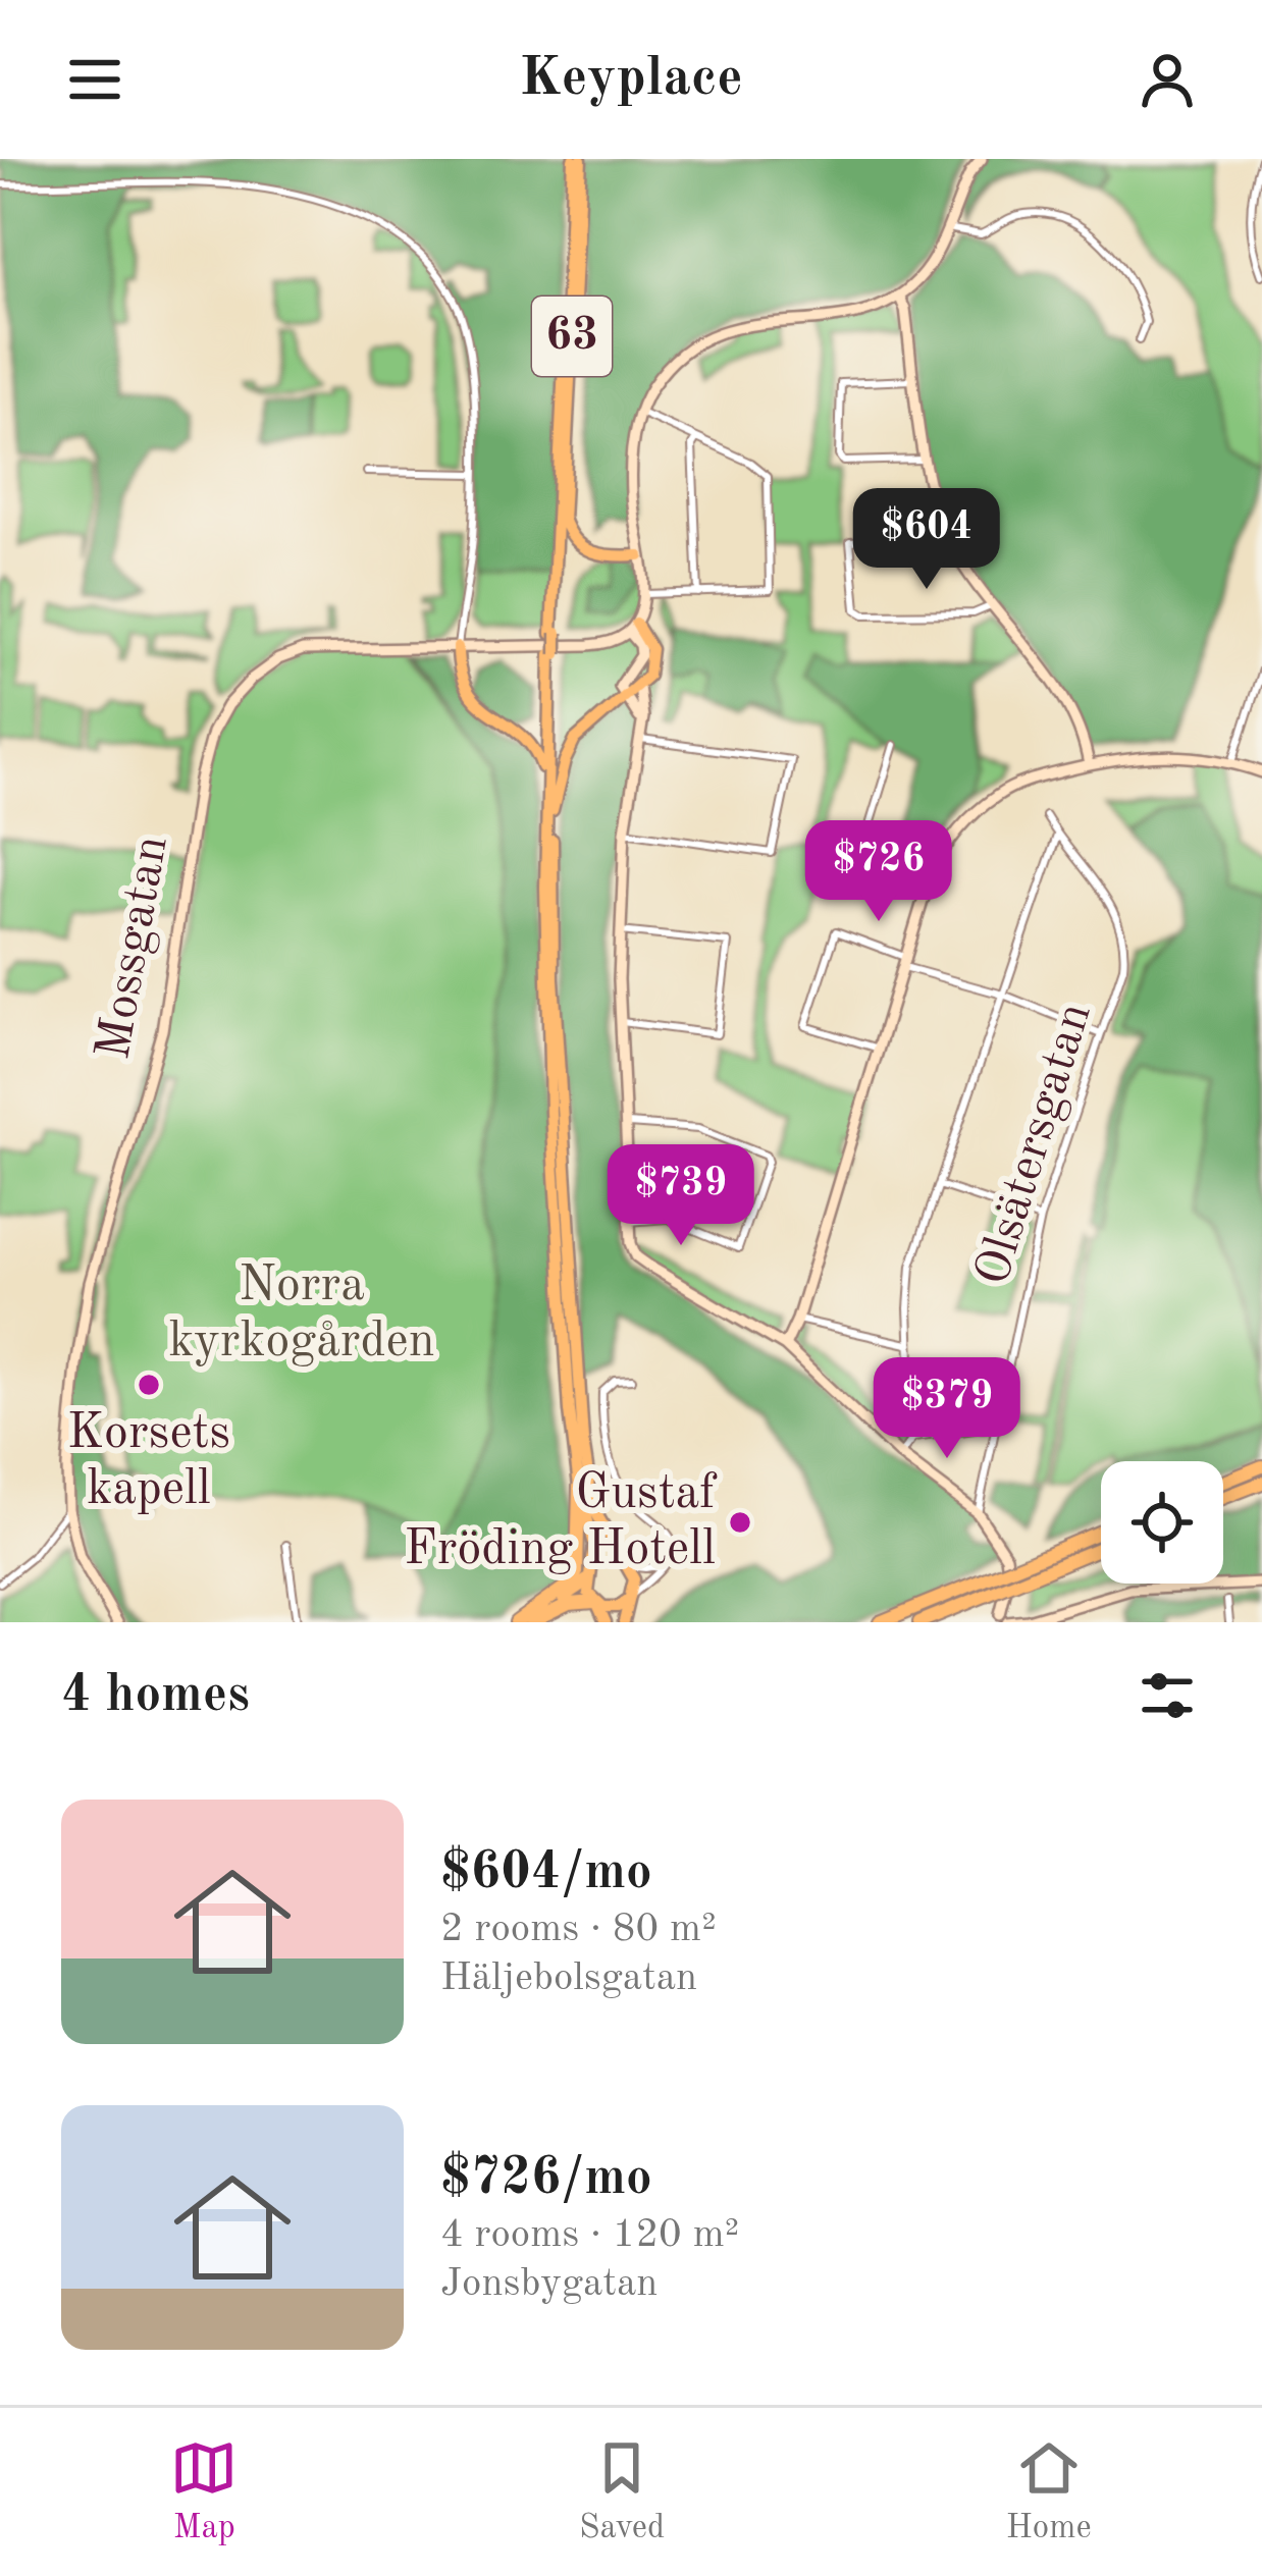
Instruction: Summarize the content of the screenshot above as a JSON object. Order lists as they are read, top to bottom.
{
  "streets": {
    "main road": ["63"],
    "street": ["Mossgatan", "Olsätersgatan"]
  },
  "parks": ["Norra kyrkogården"],
  "places": ["Korsets kapell", "Gustaf Fröding Hotell"],
  "page": {
    "header": "Keyplace",
    "price": [
      "$604",
      "$726",
      "$739",
      "$379"
    ],
    "heading": "4 homes",
    "list": [
      {
        "name": "$604/mo",
        "note": "2 rooms · 80 m² · Häljebolsgatan"
      },
      {
        "name": "$726/mo",
        "note": "4 rooms · 120 m² · Jonsbygatan"
      }
    ],
    "tabs": ["Map", "Saved", "Home"]
  }
}
